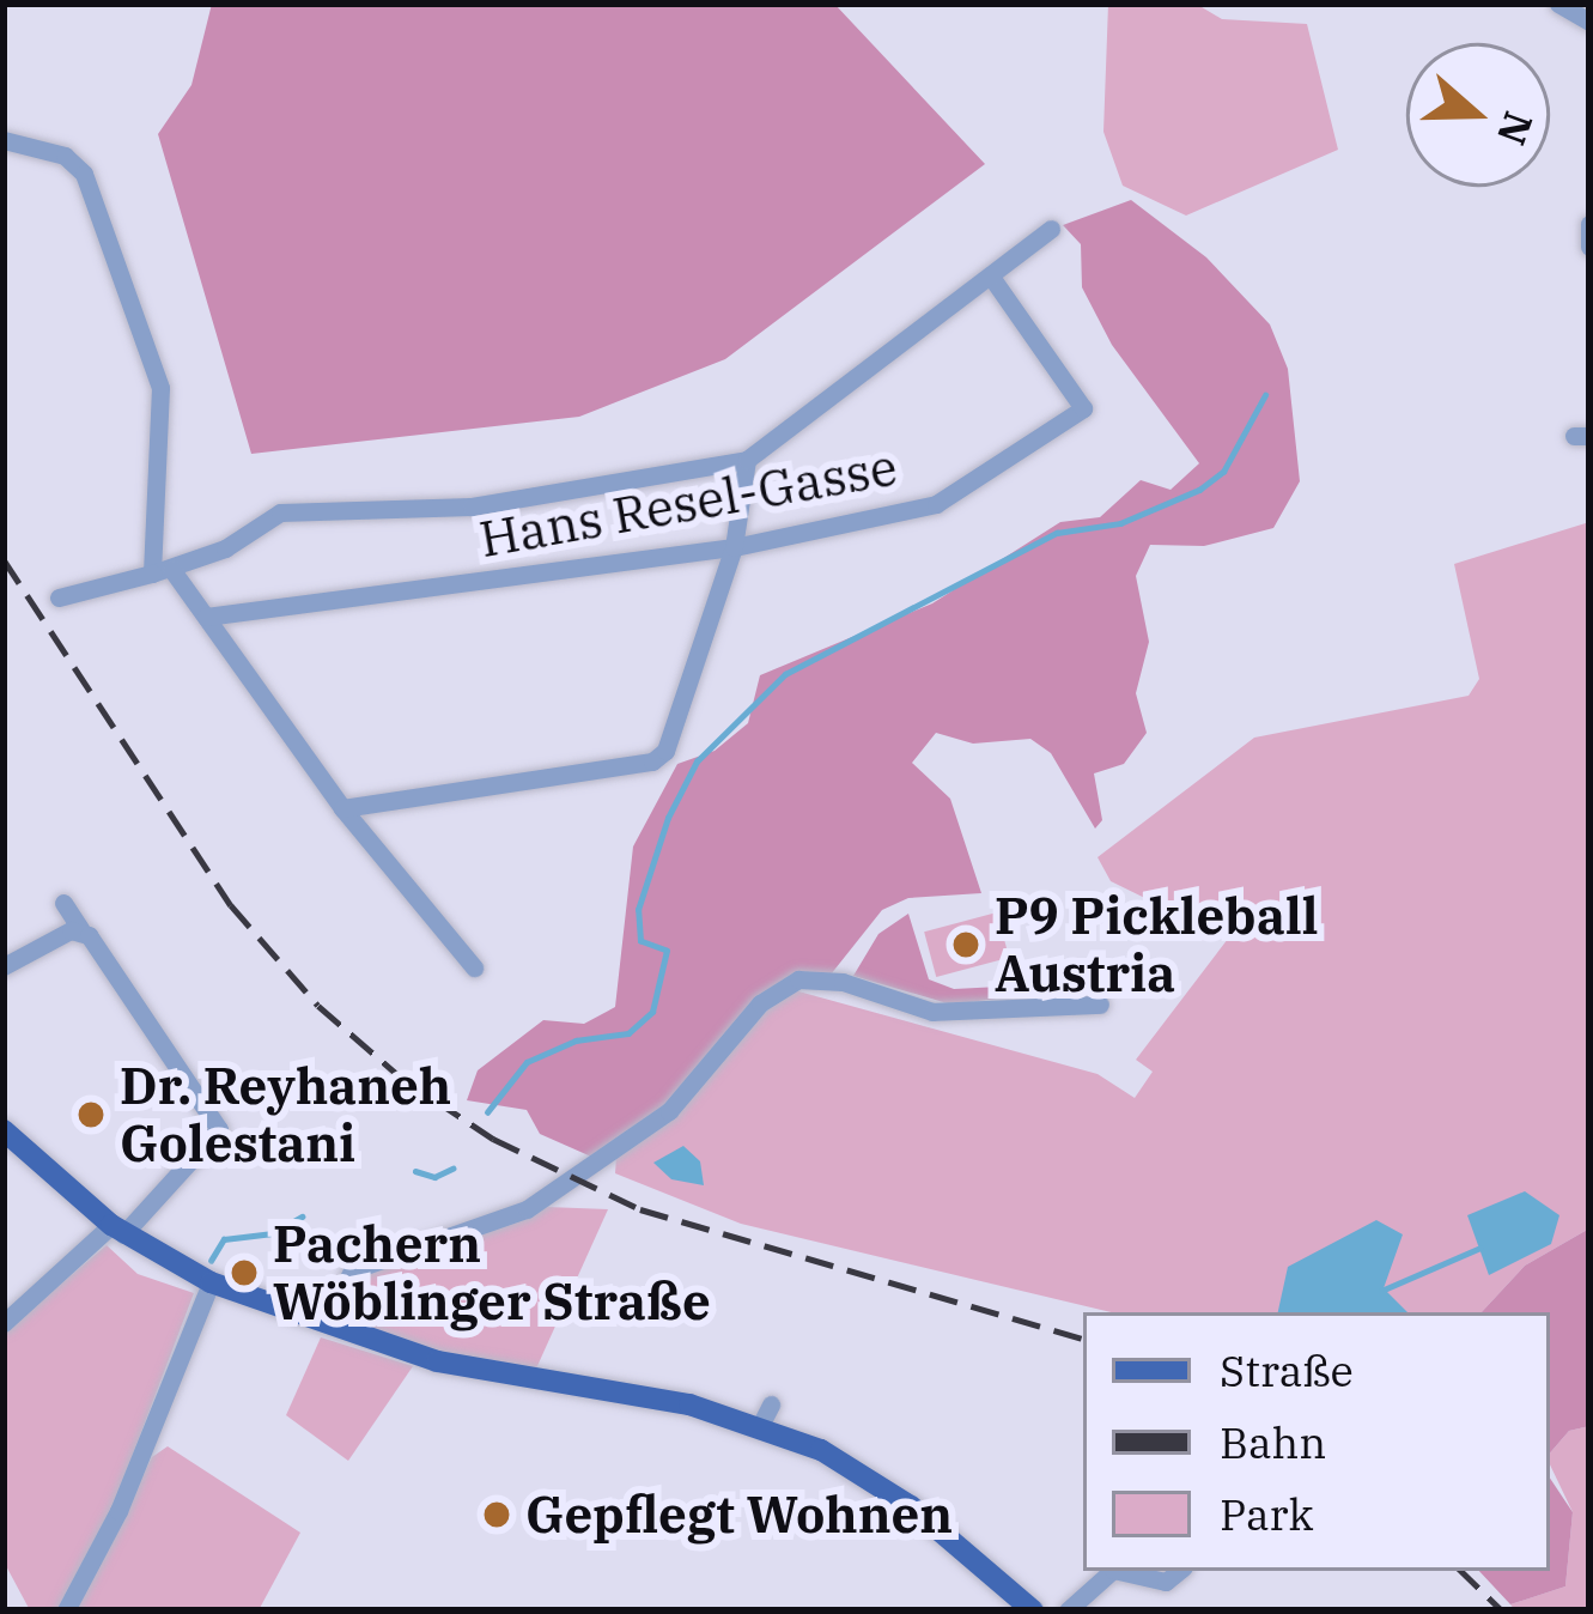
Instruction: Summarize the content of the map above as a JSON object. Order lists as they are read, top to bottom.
{
  "streets": {
    "street": ["Hans Resel-Gasse"]
  },
  "places": [
    "P9 Pickleball Austria",
    "Dr. Reyhaneh Golestani",
    "Pachern Wöblinger Straße",
    "Gepflegt Wohnen"
  ],
  "legend": ["Straße", "Bahn", "Park"],
  "north": "right"
}
